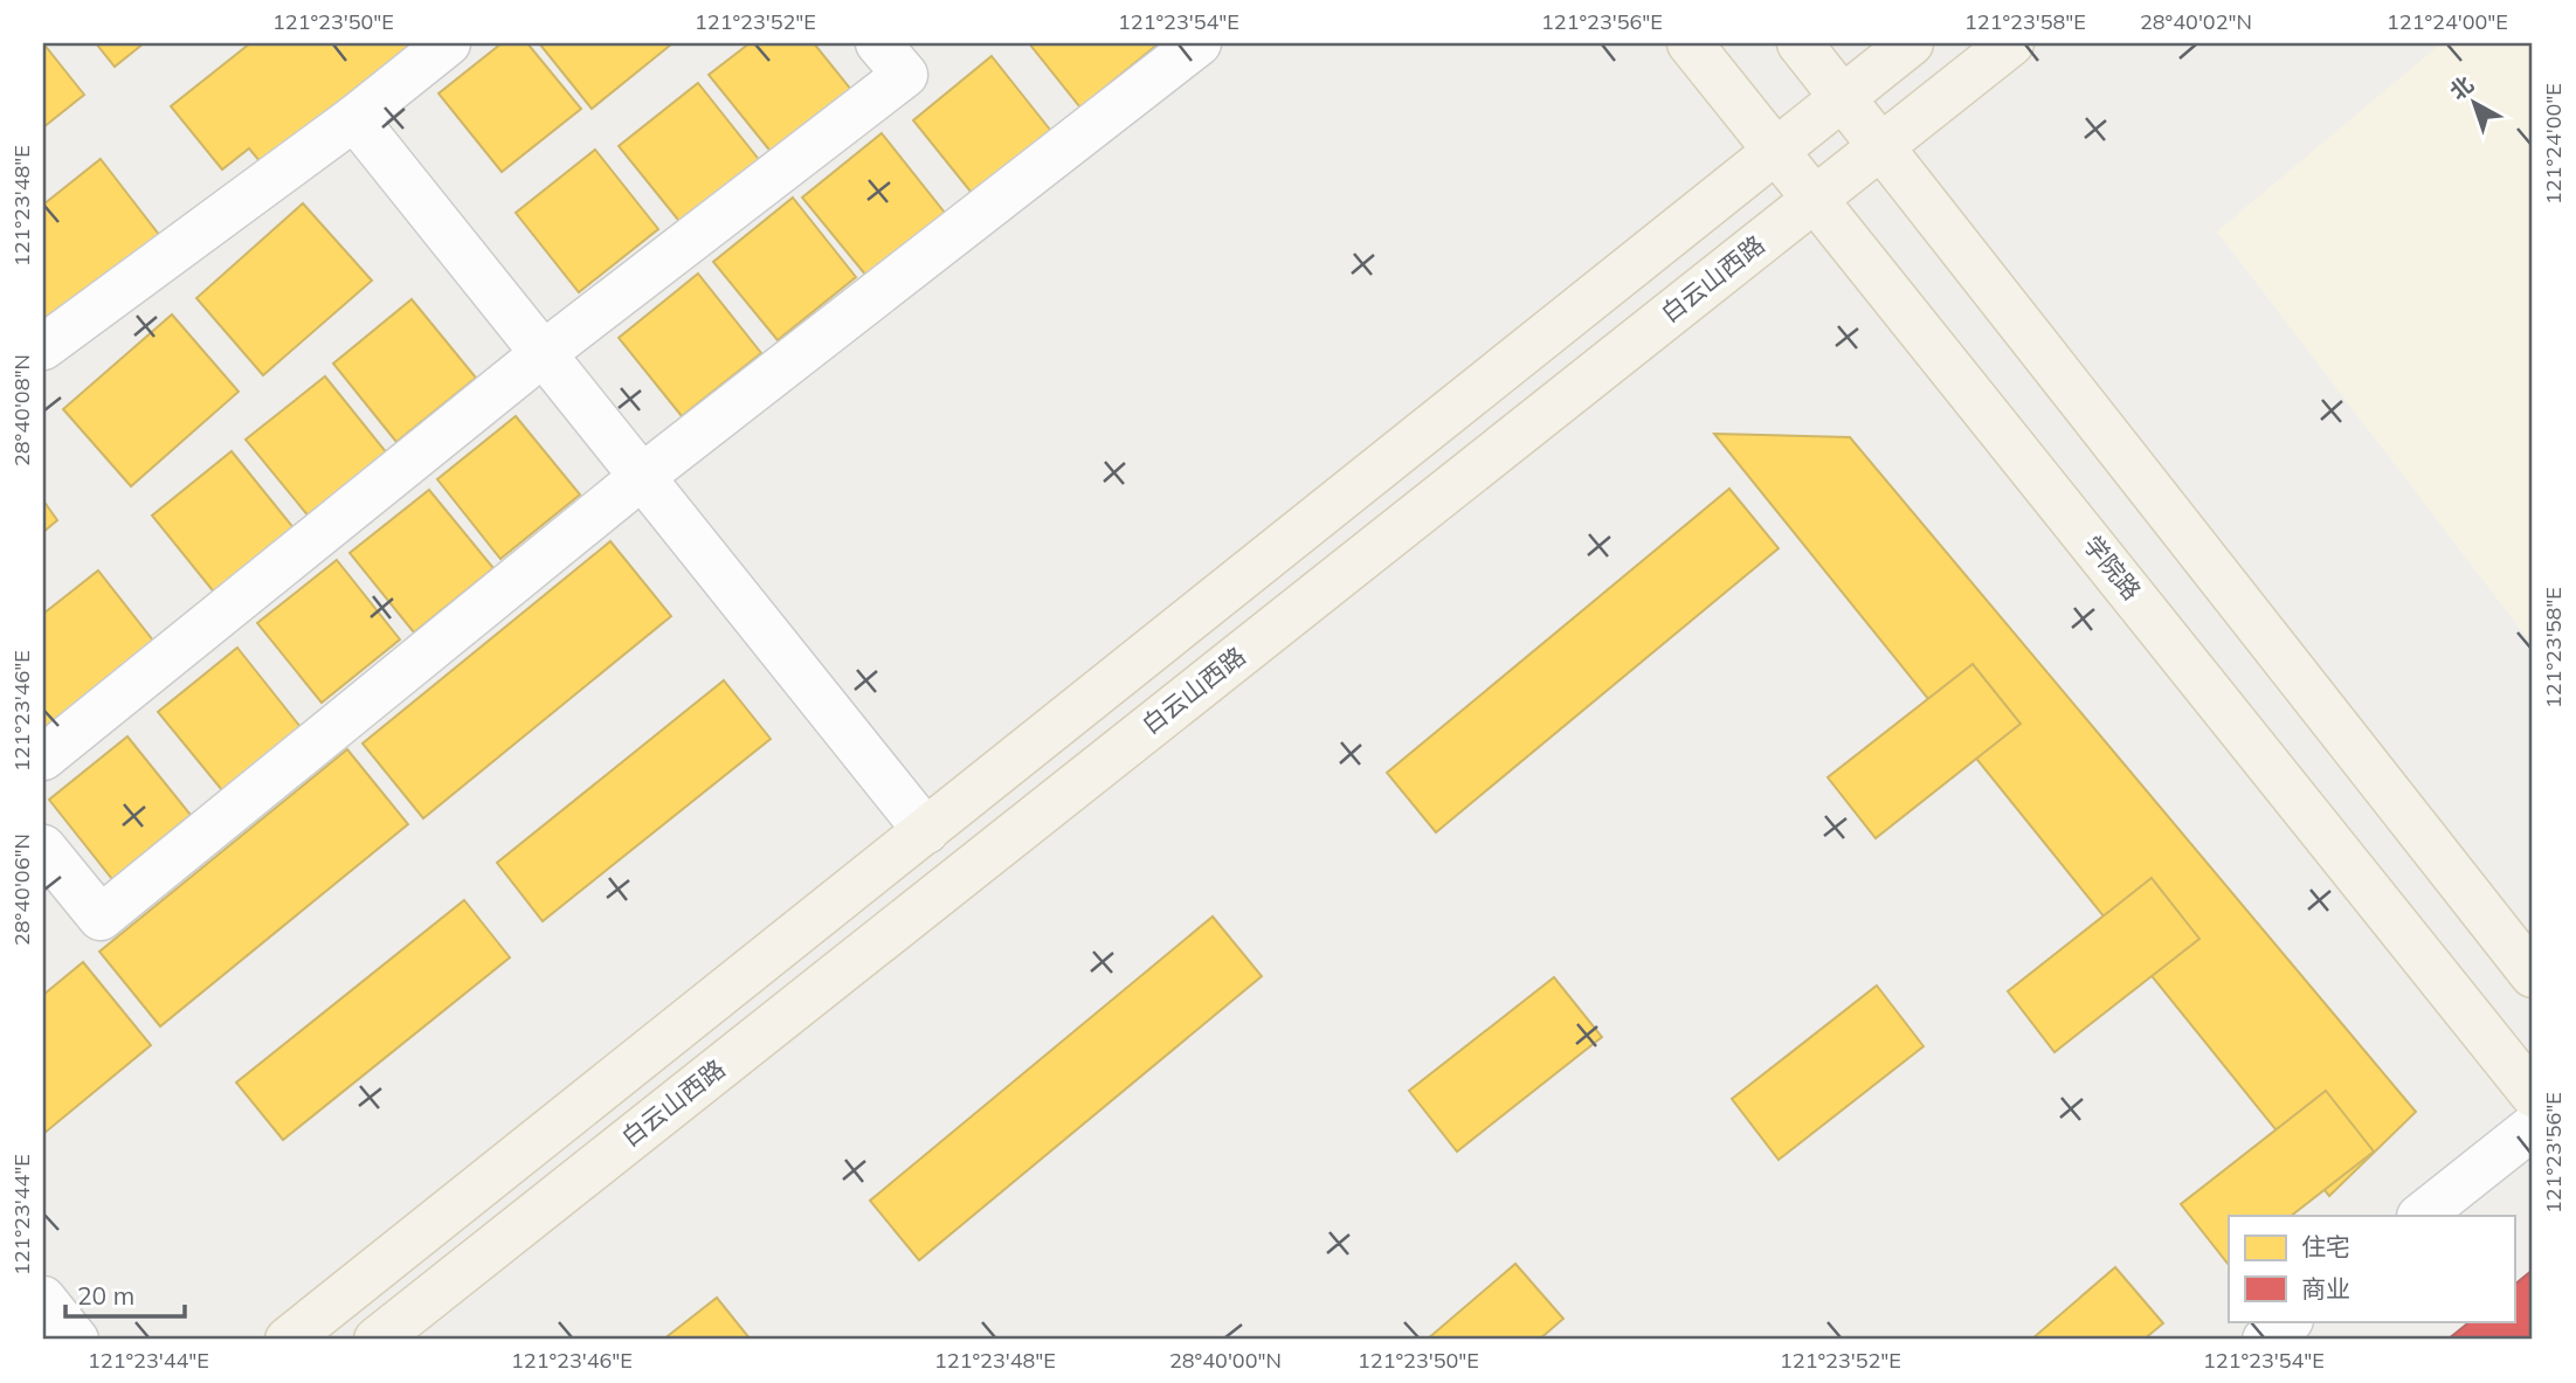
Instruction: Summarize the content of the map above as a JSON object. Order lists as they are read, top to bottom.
{
  "streets": {
    "main road": ["白云山西路", "学院路"]
  },
  "crossings": [
    ["白云山西路", "学院路"]
  ],
  "legend": ["住宅", "商业"],
  "scale_bar": "20 m",
  "north": "top left",
  "coordinates": [
    "121°23'50\"E",
    "121°23'52\"E",
    "121°23'54\"E",
    "121°23'56\"E",
    "121°23'58\"E",
    "28°40'02\"N",
    "121°24'00\"E",
    "121°23'48\"E",
    "28°40'08\"N",
    "121°23'46\"E",
    "28°40'06\"N",
    "121°23'44\"E",
    "28°40'00\"N"
  ]
}
